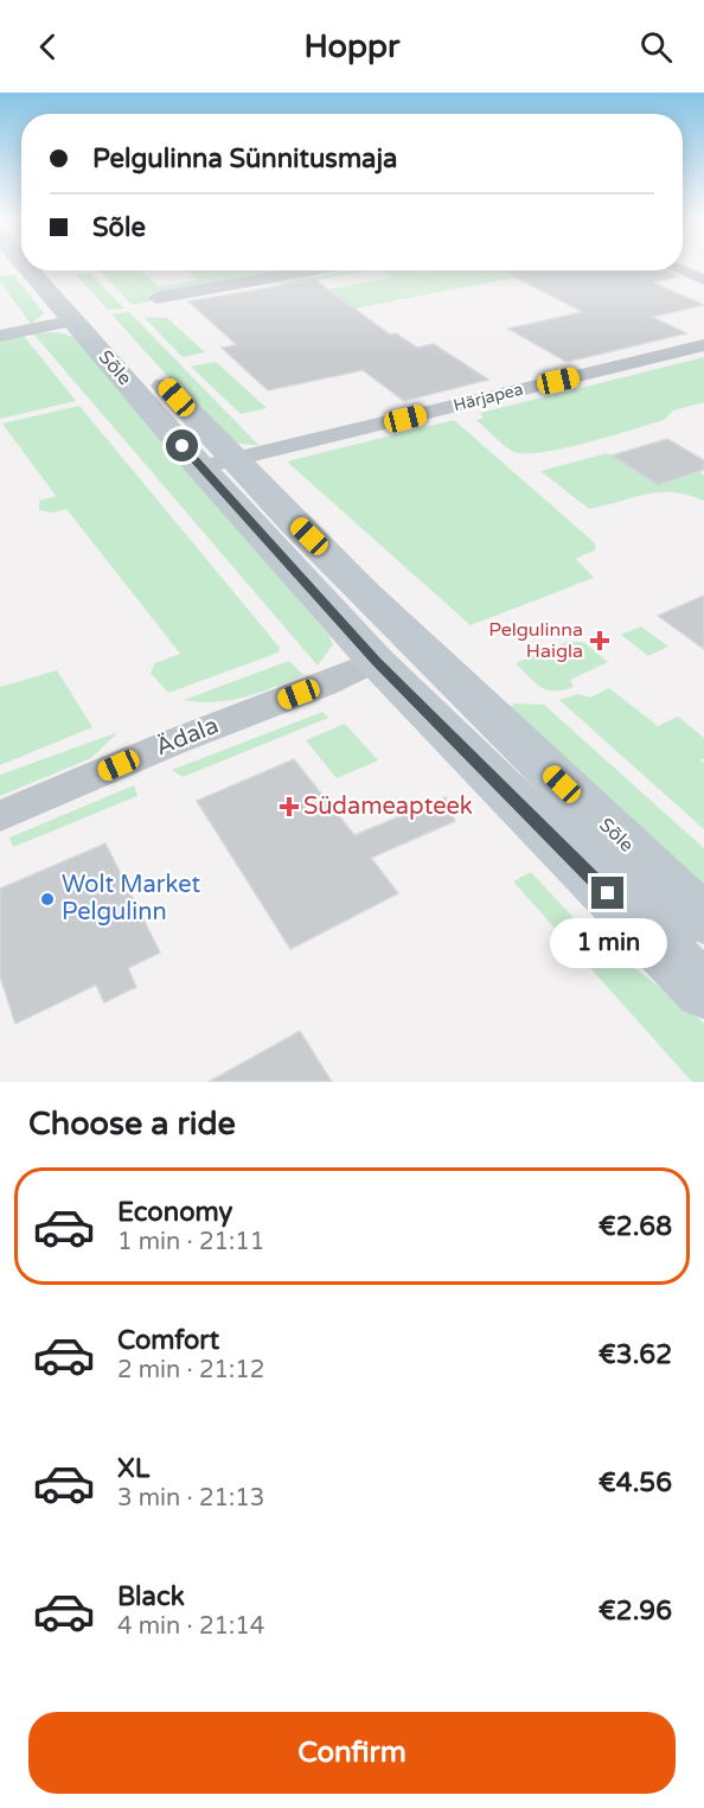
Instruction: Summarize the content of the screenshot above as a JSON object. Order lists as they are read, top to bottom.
{
  "streets": {
    "main road": ["Sõle"],
    "street": ["Härjapea", "Ädala"]
  },
  "crossings": [
    ["Sõle", "Härjapea"],
    ["Sõle", "Ädala"]
  ],
  "places": {
    "health": ["Pelgulinna Haigla", "Südameapteek"],
    "other": ["Wolt Market Pelgulinn"]
  },
  "page": {
    "header": "Hoppr",
    "banner": ["Pelgulinna Sünnitusmaja", "Sõle"],
    "bubble": "1 min",
    "heading": "Choose a ride",
    "list": [
      {
        "name": "Economy",
        "note": "1 min · 21:11",
        "value": "€2.68"
      },
      {
        "name": "Comfort",
        "note": "2 min · 21:12",
        "value": "€3.62"
      },
      {
        "name": "XL",
        "note": "3 min · 21:13",
        "value": "€4.56"
      },
      {
        "name": "Black",
        "note": "4 min · 21:14",
        "value": "€2.96"
      }
    ],
    "buttons": "Confirm"
  }
}
